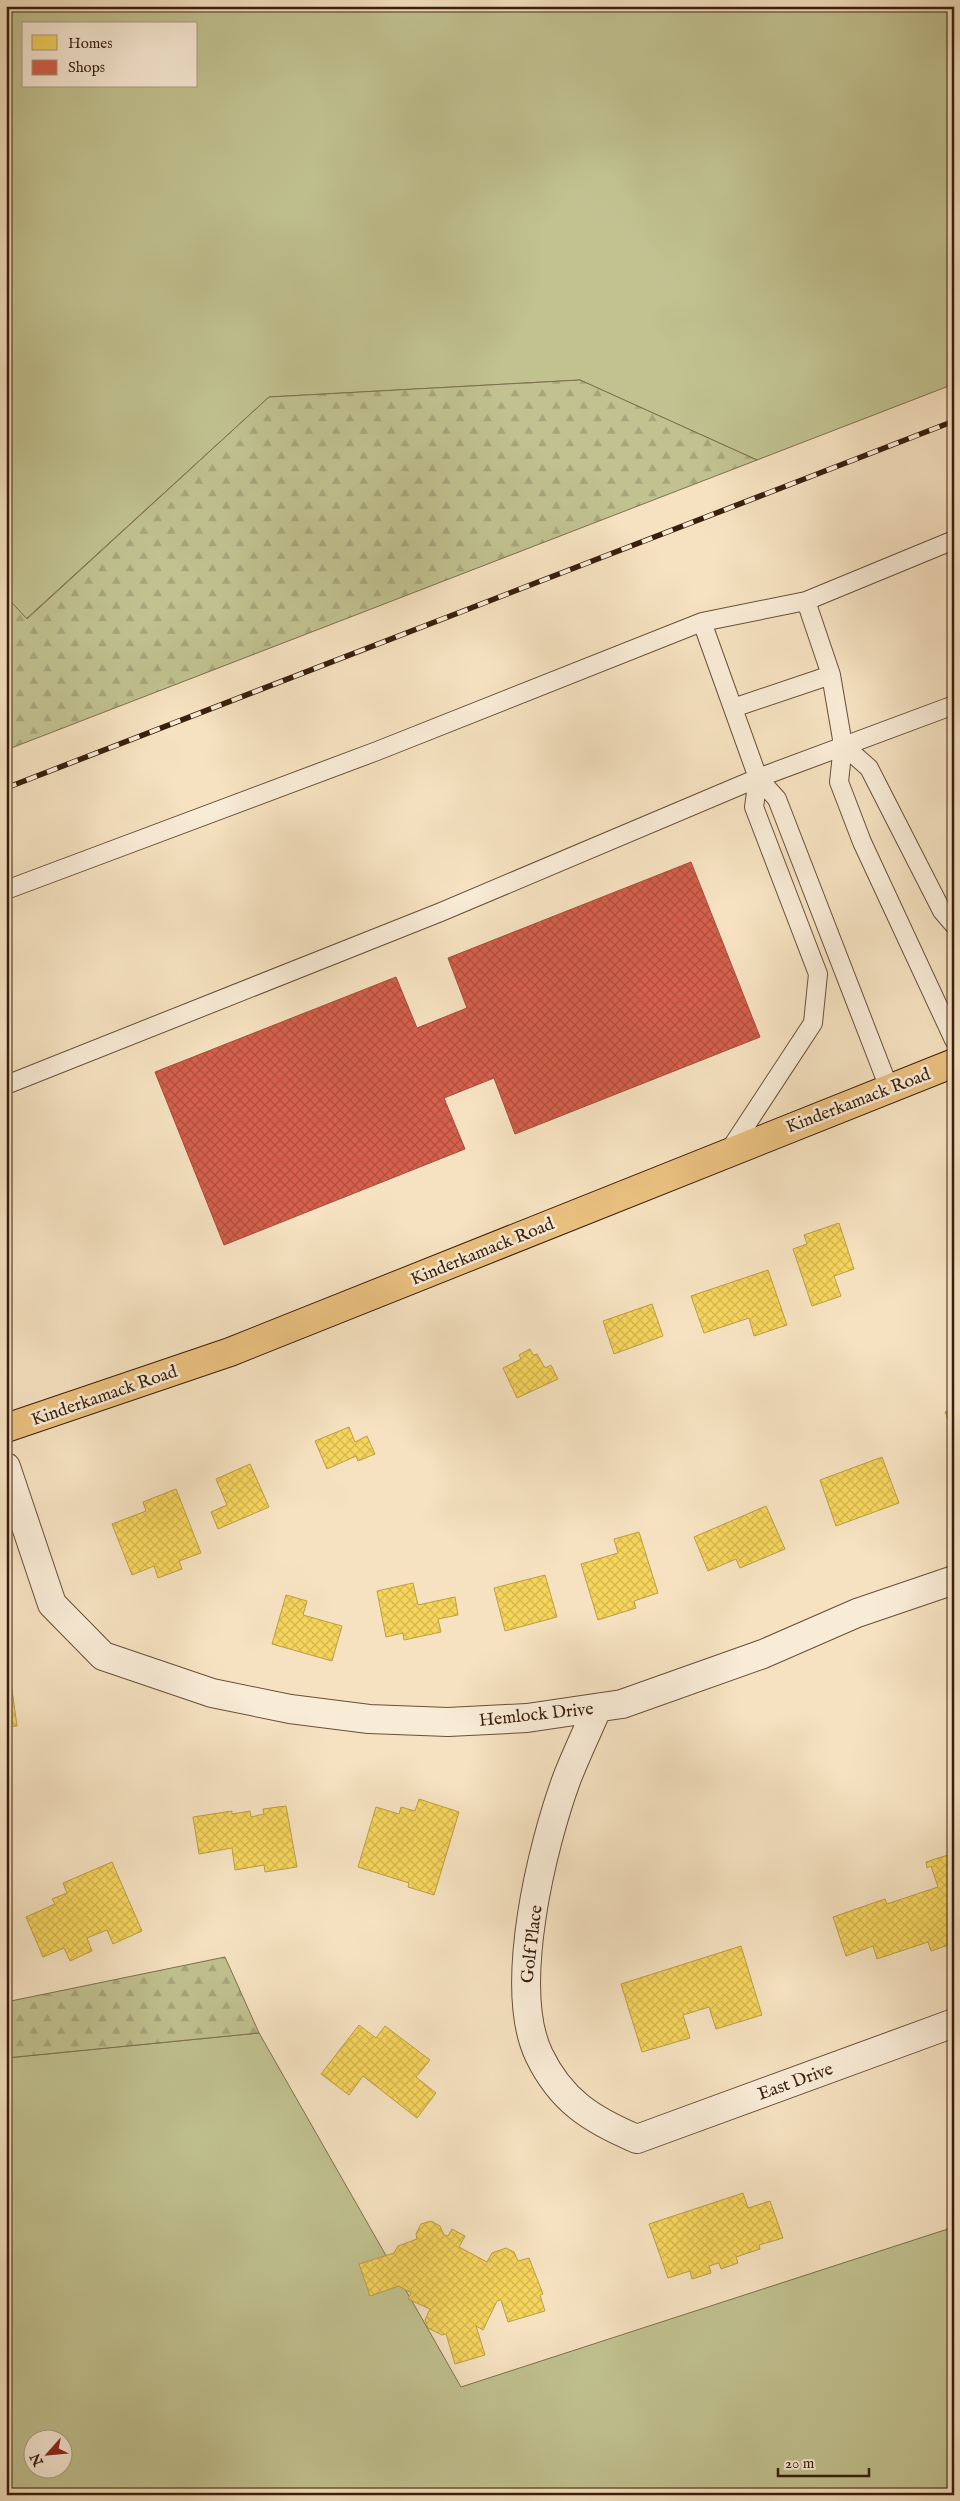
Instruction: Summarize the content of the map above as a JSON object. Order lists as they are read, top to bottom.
{
  "streets": {
    "main road": ["Kinderkamack Road"],
    "street": ["Hemlock Drive", "Golf Place", "East Drive"]
  },
  "crossings": [
    ["Hemlock Drive", "Golf Place"],
    ["Golf Place", "East Drive"]
  ],
  "legend": ["Homes", "Shops"],
  "scale_bar": "20 m",
  "north": "bottom left"
}
